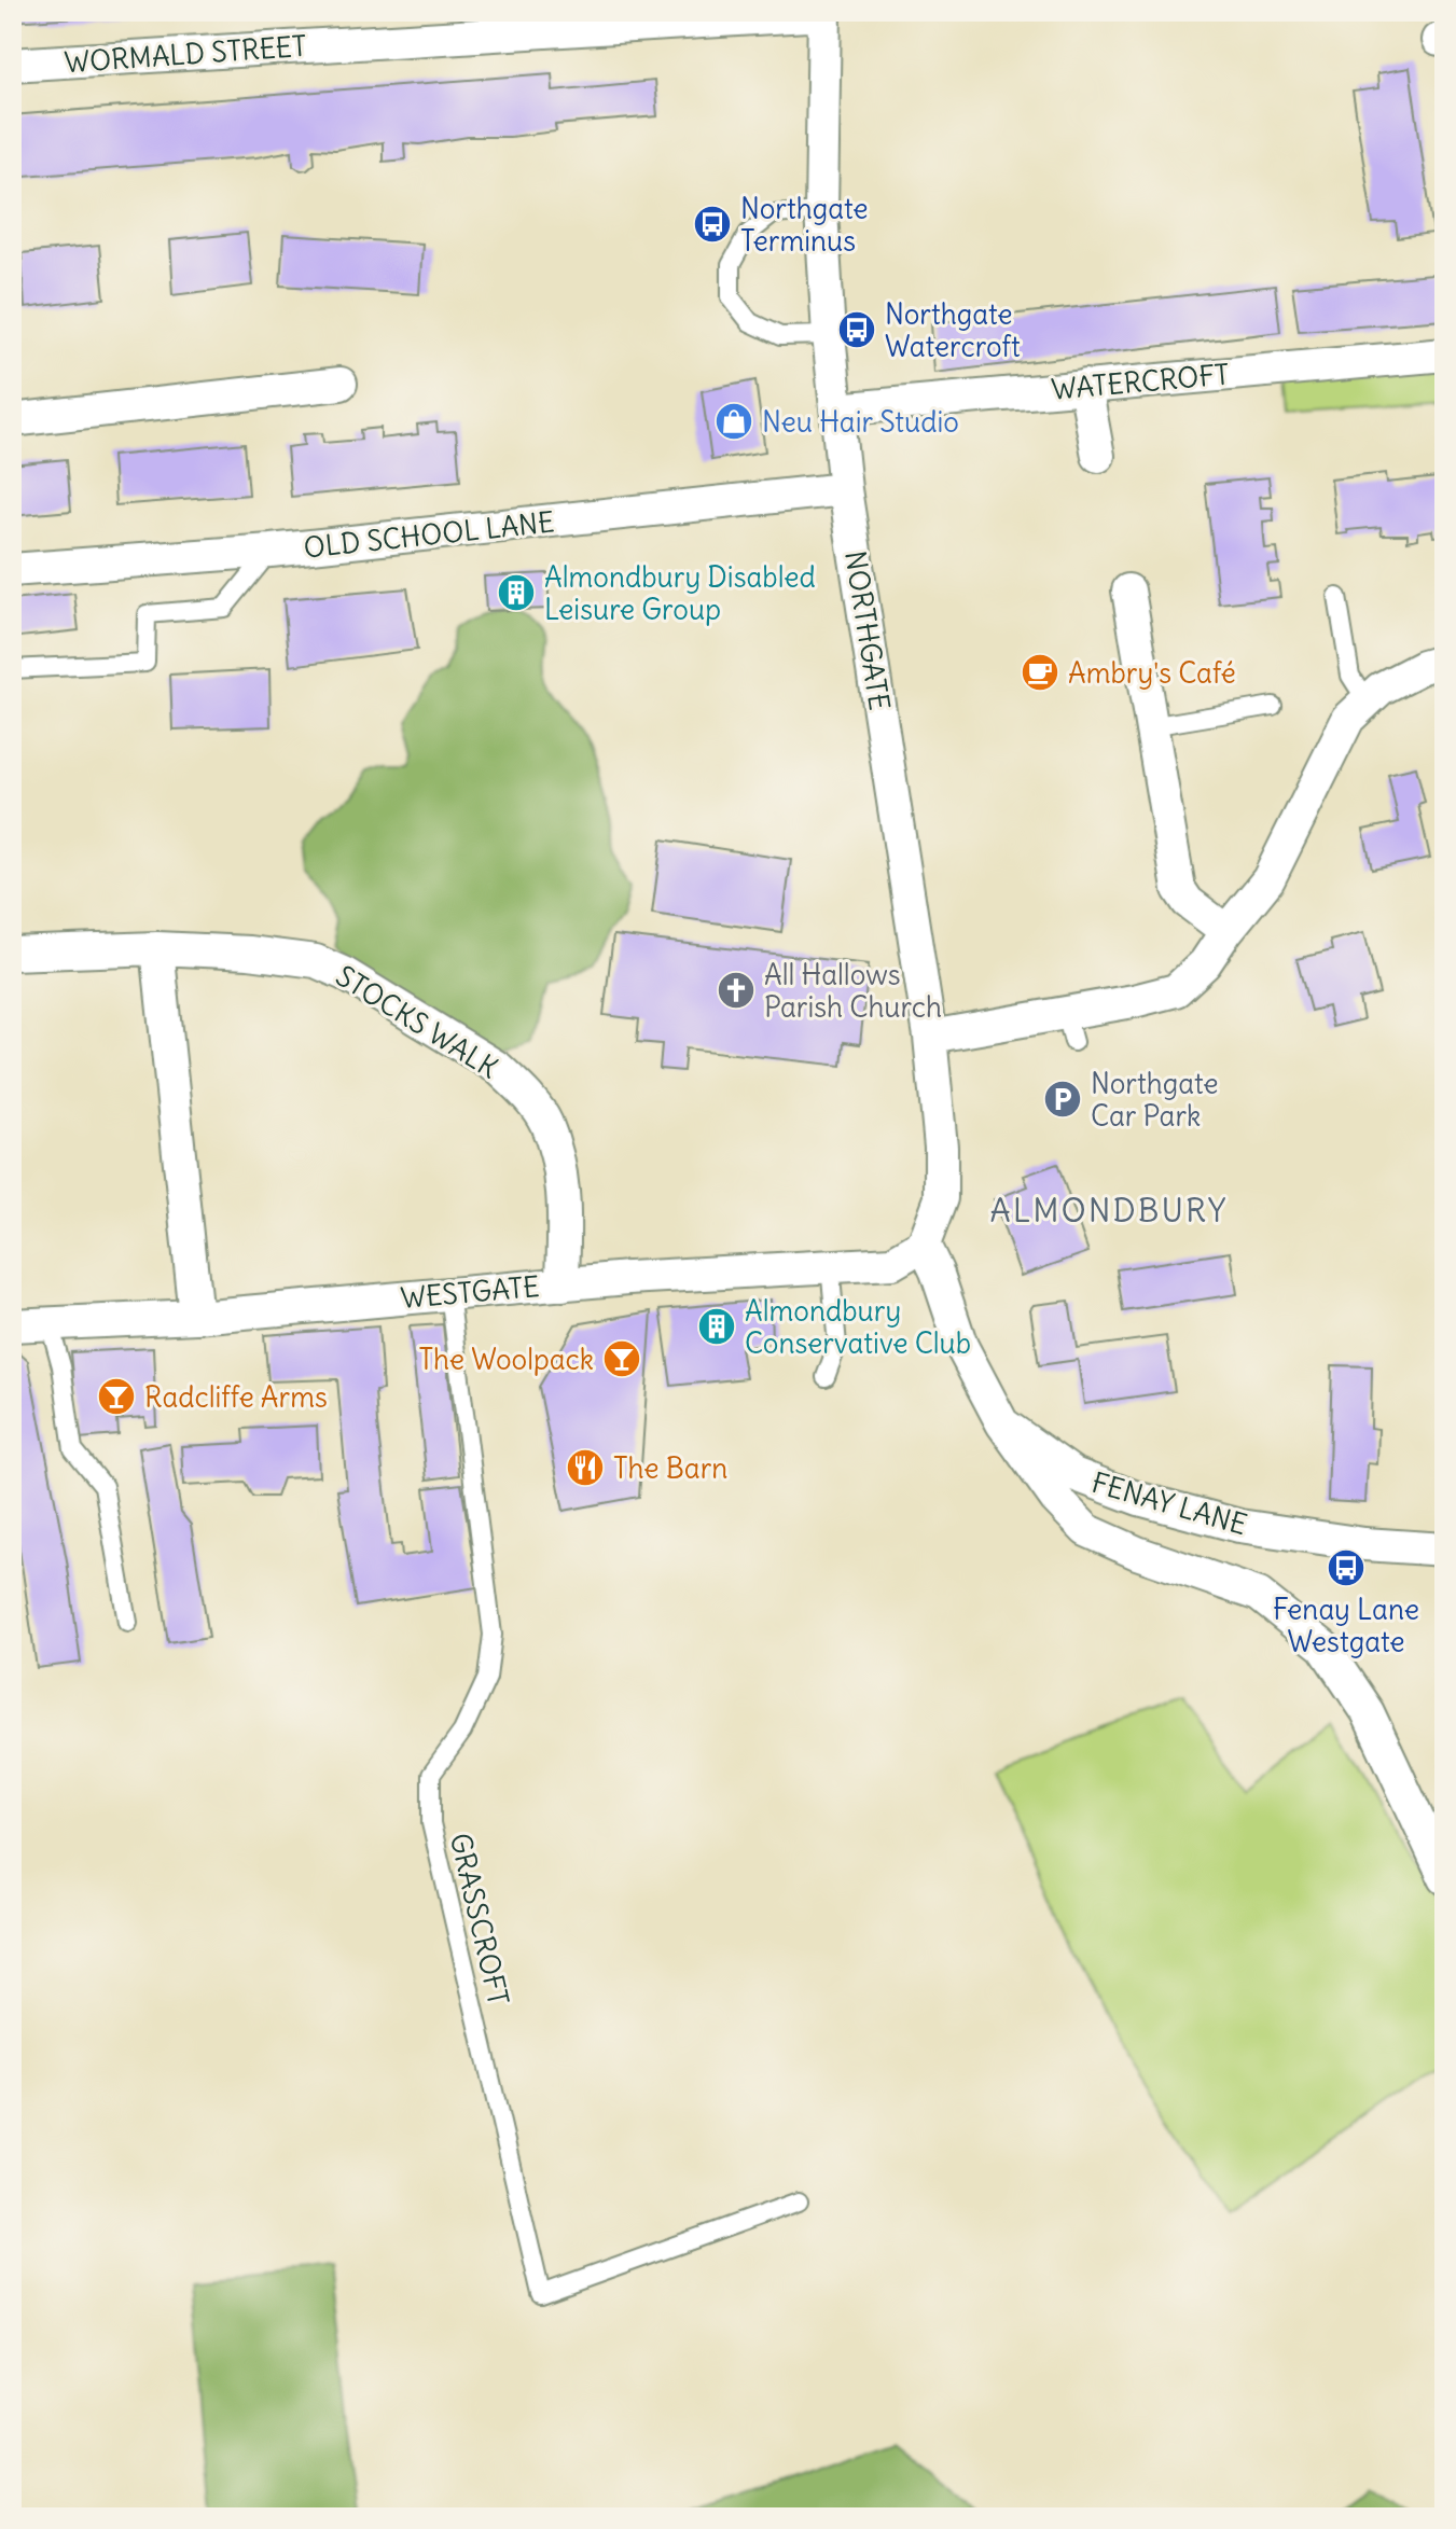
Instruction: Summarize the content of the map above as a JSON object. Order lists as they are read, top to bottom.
{
  "streets": {
    "street": [
      "WORMALD STREET",
      "WATERCROFT",
      "OLD SCHOOL LANE",
      "NORTHGATE",
      "STOCKS WALK",
      "WESTGATE",
      "FENAY LANE"
    ],
    "lane": ["GRASSCROFT"]
  },
  "crossings": [
    ["WORMALD STREET", "NORTHGATE"],
    ["WATERCROFT", "NORTHGATE"],
    ["OLD SCHOOL LANE", "NORTHGATE"],
    ["NORTHGATE", "WESTGATE"],
    ["NORTHGATE", "FENAY LANE"],
    ["STOCKS WALK", "WESTGATE"],
    ["WESTGATE", "FENAY LANE"],
    ["WESTGATE", "GRASSCROFT"]
  ],
  "districts": ["ALMONDBURY"],
  "places": {
    "bus stop": ["Northgate Terminus", "Northgate Watercroft", "Fenay Lane Westgate"],
    "shop": ["Neu Hair Studio"],
    "building": ["Almondbury Disabled Leisure Group", "Almondbury Conservative Club"],
    "cafe": ["Ambry's Café"],
    "church": ["All Hallows Parish Church"],
    "parking": ["Northgate Car Park"],
    "bar": ["The Woolpack", "Radcliffe Arms"],
    "restaurant": ["The Barn"]
  }
}
